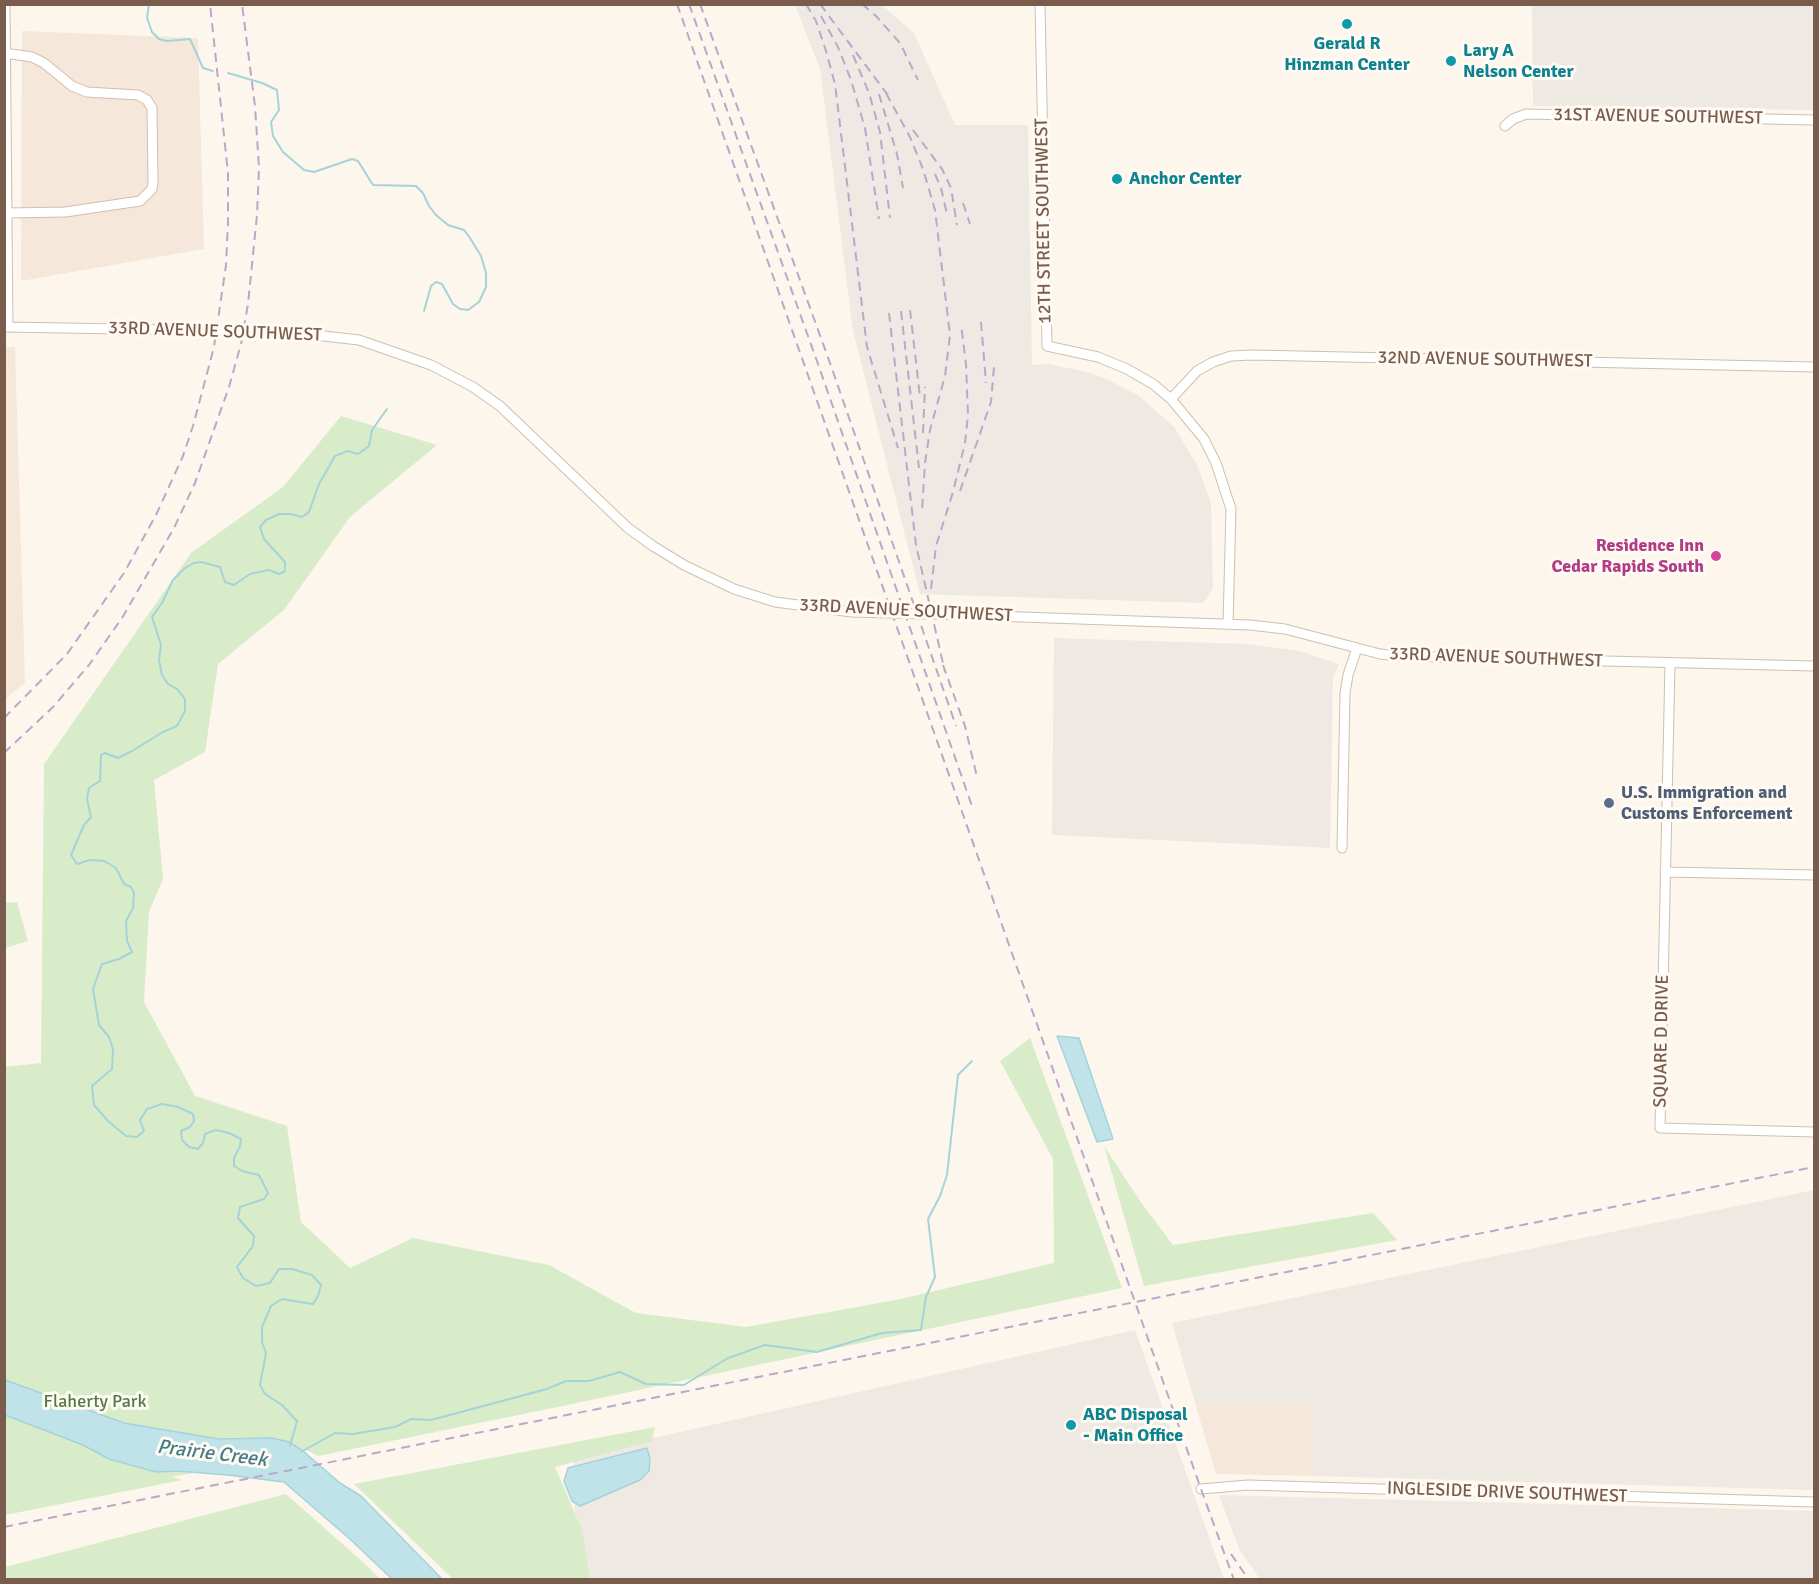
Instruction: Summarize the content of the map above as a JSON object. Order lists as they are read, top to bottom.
{
  "streets": {
    "street": [
      "31ST AVENUE SOUTHWEST",
      "12TH STREET SOUTHWEST",
      "33RD AVENUE SOUTHWEST",
      "32ND AVENUE SOUTHWEST",
      "SQUARE D DRIVE",
      "INGLESIDE DRIVE SOUTHWEST"
    ]
  },
  "crossings": [
    ["12TH STREET SOUTHWEST", "33RD AVENUE SOUTHWEST"],
    ["12TH STREET SOUTHWEST", "32ND AVENUE SOUTHWEST"],
    ["33RD AVENUE SOUTHWEST", "SQUARE D DRIVE"]
  ],
  "water": ["Prairie Creek"],
  "parks": ["Flaherty Park"],
  "places": [
    "Gerald R Hinzman Center",
    "Lary A Nelson Center",
    "Anchor Center",
    "Residence Inn Cedar Rapids South",
    "U.S. Immigration and Customs Enforcement",
    "ABC Disposal - Main Office"
  ]
}
